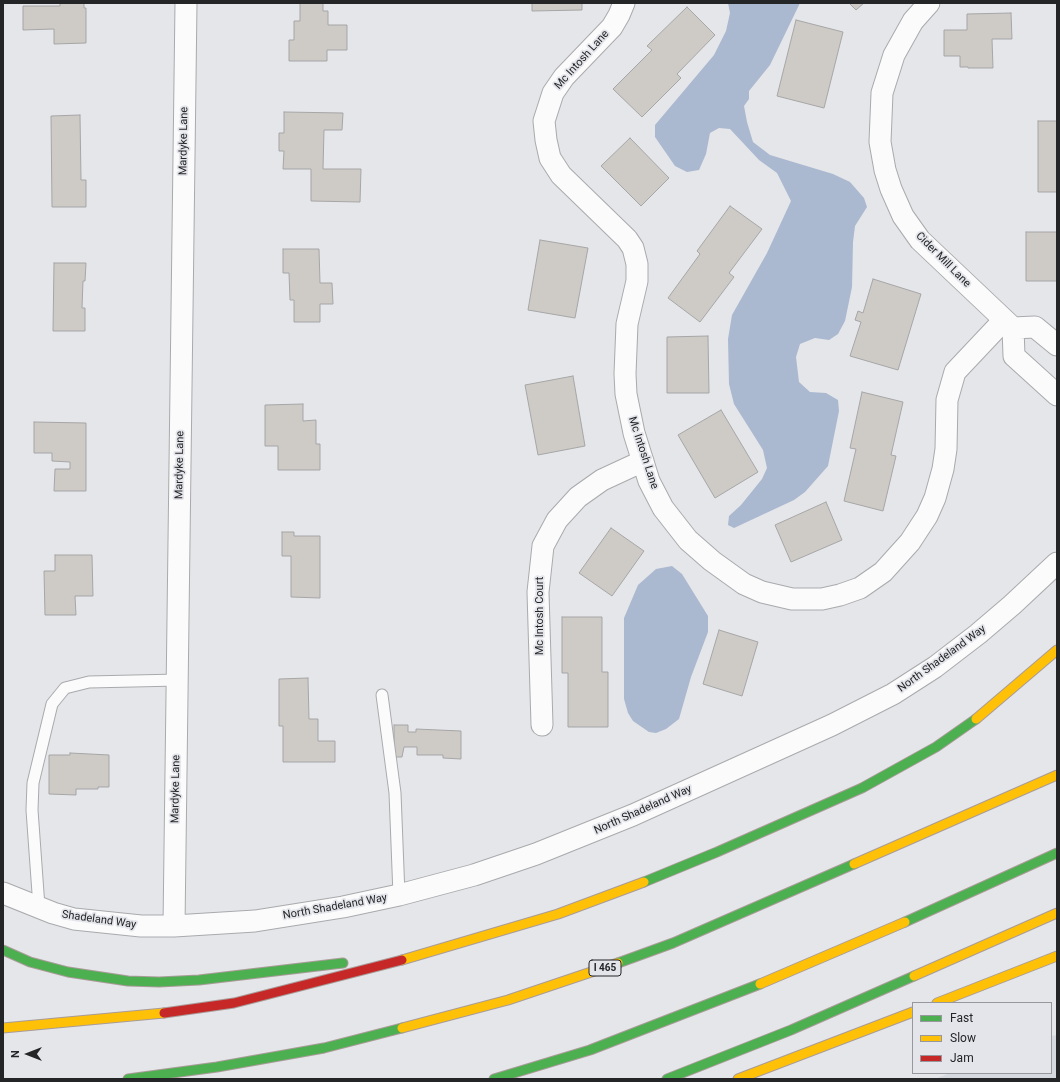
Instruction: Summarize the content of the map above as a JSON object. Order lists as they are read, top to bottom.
{
  "streets": {
    "highway": ["I 465"],
    "street": [
      "Mc Intosh Lane",
      "Mardyke Lane",
      "Cider Mill Lane",
      "Mc Intosh Court",
      "North Shadeland Way",
      "Shadeland Way"
    ]
  },
  "crossings": [
    ["Mc Intosh Lane", "Cider Mill Lane"],
    ["Mc Intosh Lane", "Mc Intosh Court"],
    ["Mardyke Lane", "North Shadeland Way"],
    ["Mardyke Lane", "Shadeland Way"],
    ["North Shadeland Way", "Shadeland Way"]
  ],
  "legend": ["Fast", "Slow", "Jam"],
  "north": "left"
}
